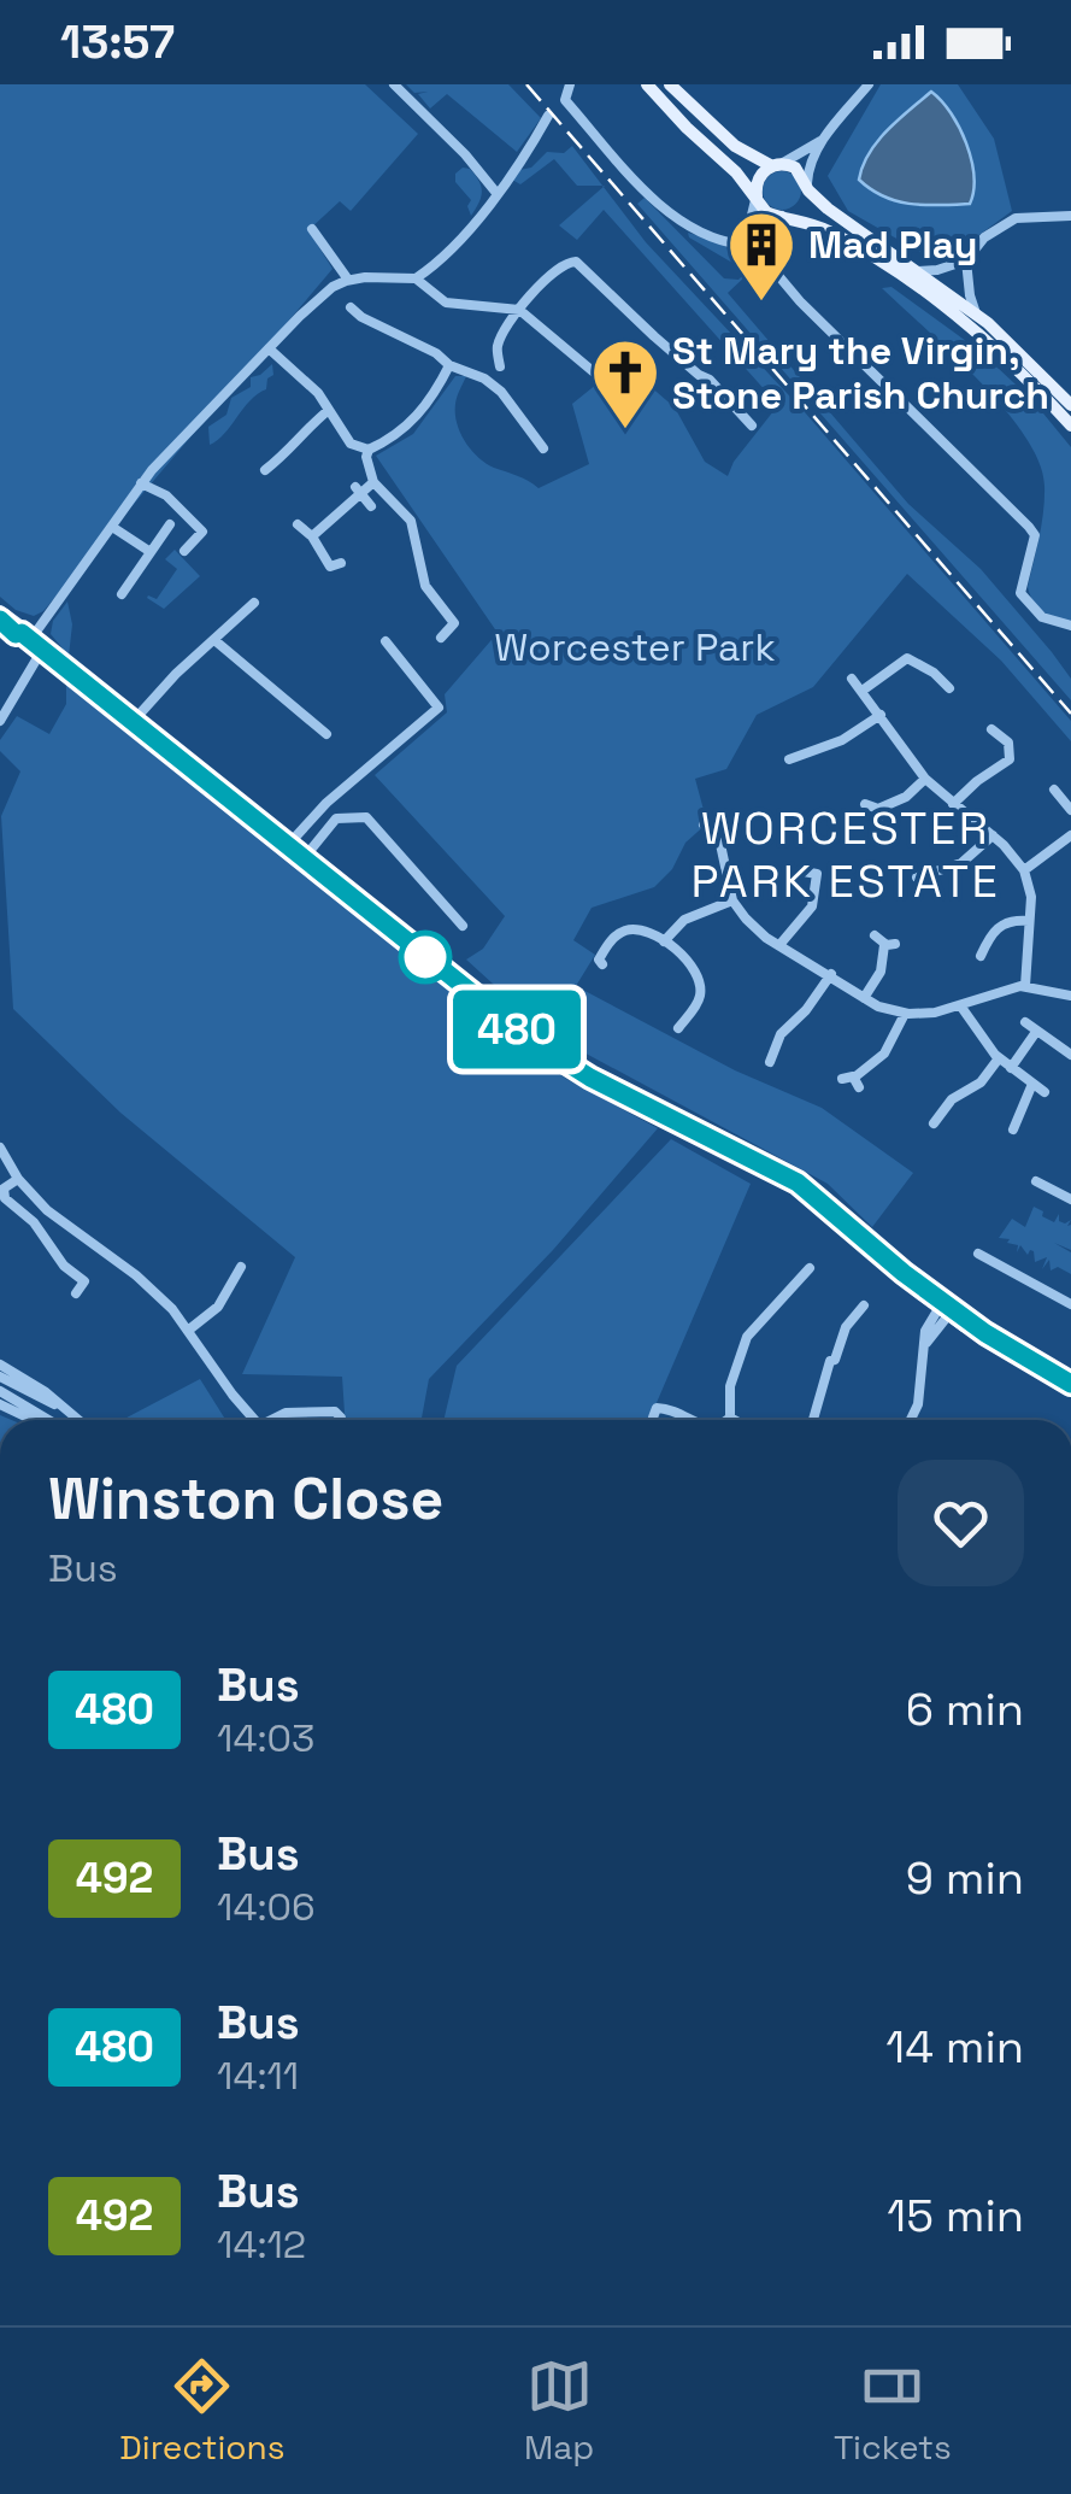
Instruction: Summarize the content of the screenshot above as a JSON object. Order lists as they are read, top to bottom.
{
  "districts": ["WORCESTER PARK ESTATE"],
  "parks": ["Worcester Park"],
  "places": {
    "building": ["Mad Play"],
    "church": ["St Mary the Virgin, Stone Parish Church"]
  },
  "lines": ["bus line 480"],
  "page": {
    "status": "13:57",
    "on_map": "480",
    "heading": ["Winston Close", "Bus"],
    "list": [
      {
        "mark": "480",
        "name": "Bus",
        "note": "14:03",
        "value": "6 min"
      },
      {
        "mark": "492",
        "name": "Bus",
        "note": "14:06",
        "value": "9 min"
      },
      {
        "mark": "480",
        "name": "Bus",
        "note": "14:11",
        "value": "14 min"
      },
      {
        "mark": "492",
        "name": "Bus",
        "note": "14:12",
        "value": "15 min"
      }
    ],
    "tabs": ["Directions", "Map", "Tickets"]
  }
}
